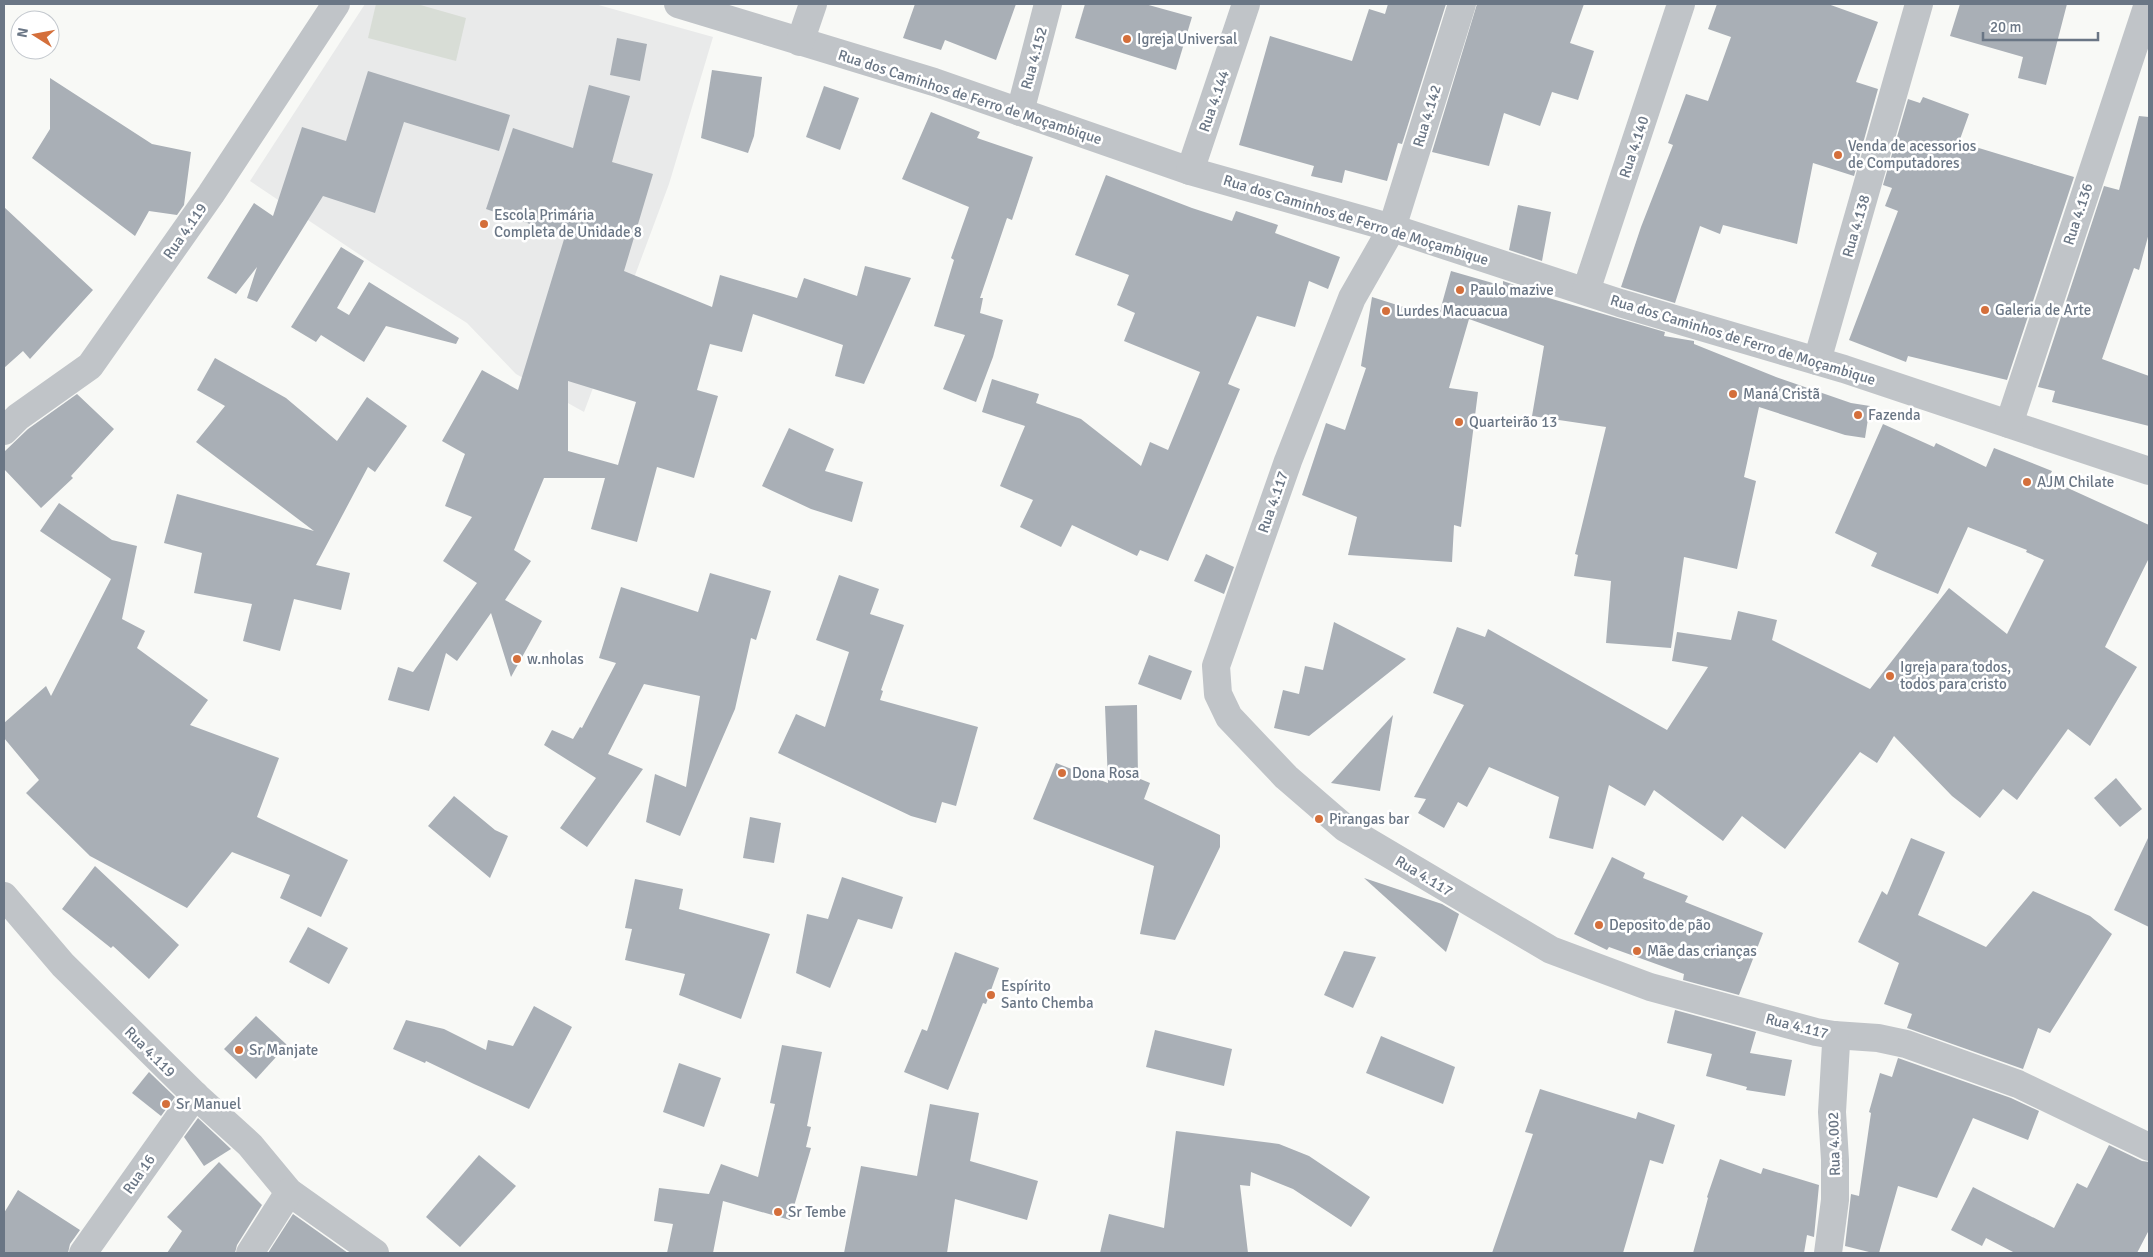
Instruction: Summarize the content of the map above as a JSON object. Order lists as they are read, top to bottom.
{
  "streets": {
    "street": [
      "Rua 4.152",
      "Rua dos Caminhos de Ferro de Moçambique",
      "Rua 4.144",
      "Rua 4.142",
      "Rua 4.140",
      "Rua 4.136",
      "Rua 4.138",
      "Rua 4.119",
      "Rua 4.117",
      "Rua 4.002",
      "Rua 16"
    ]
  },
  "crossings": [
    ["Rua 4.152", "Rua dos Caminhos de Ferro de Moçambique"],
    ["Rua dos Caminhos de Ferro de Moçambique", "Rua 4.144"],
    ["Rua dos Caminhos de Ferro de Moçambique", "Rua 4.142"],
    ["Rua dos Caminhos de Ferro de Moçambique", "Rua 4.140"],
    ["Rua dos Caminhos de Ferro de Moçambique", "Rua 4.136"],
    ["Rua dos Caminhos de Ferro de Moçambique", "Rua 4.138"],
    ["Rua dos Caminhos de Ferro de Moçambique", "Rua 4.117"],
    ["Rua 4.142", "Rua 4.117"],
    ["Rua 4.119", "Rua 16"],
    ["Rua 4.117", "Rua 4.002"]
  ],
  "places": [
    "Igreja Universal",
    "Venda de acessorios de Computadores",
    "Escola Primária Completa de Unidade 8",
    "Paulo mazive",
    "Galeria de Arte",
    "Lurdes Macuacua",
    "Maná Cristã",
    "Fazenda",
    "Quarteirão 13",
    "AJM Chilate",
    "w.nholas",
    "Igreja para todos, todos para cristo",
    "Dona Rosa",
    "Pirangas bar",
    "Deposito de pão",
    "Mãe das crianças",
    "Espírito Santo Chemba",
    "Sr Manjate",
    "Sr Manuel",
    "Sr Tembe"
  ],
  "scale_bar": "20 m",
  "north": "left"
}
